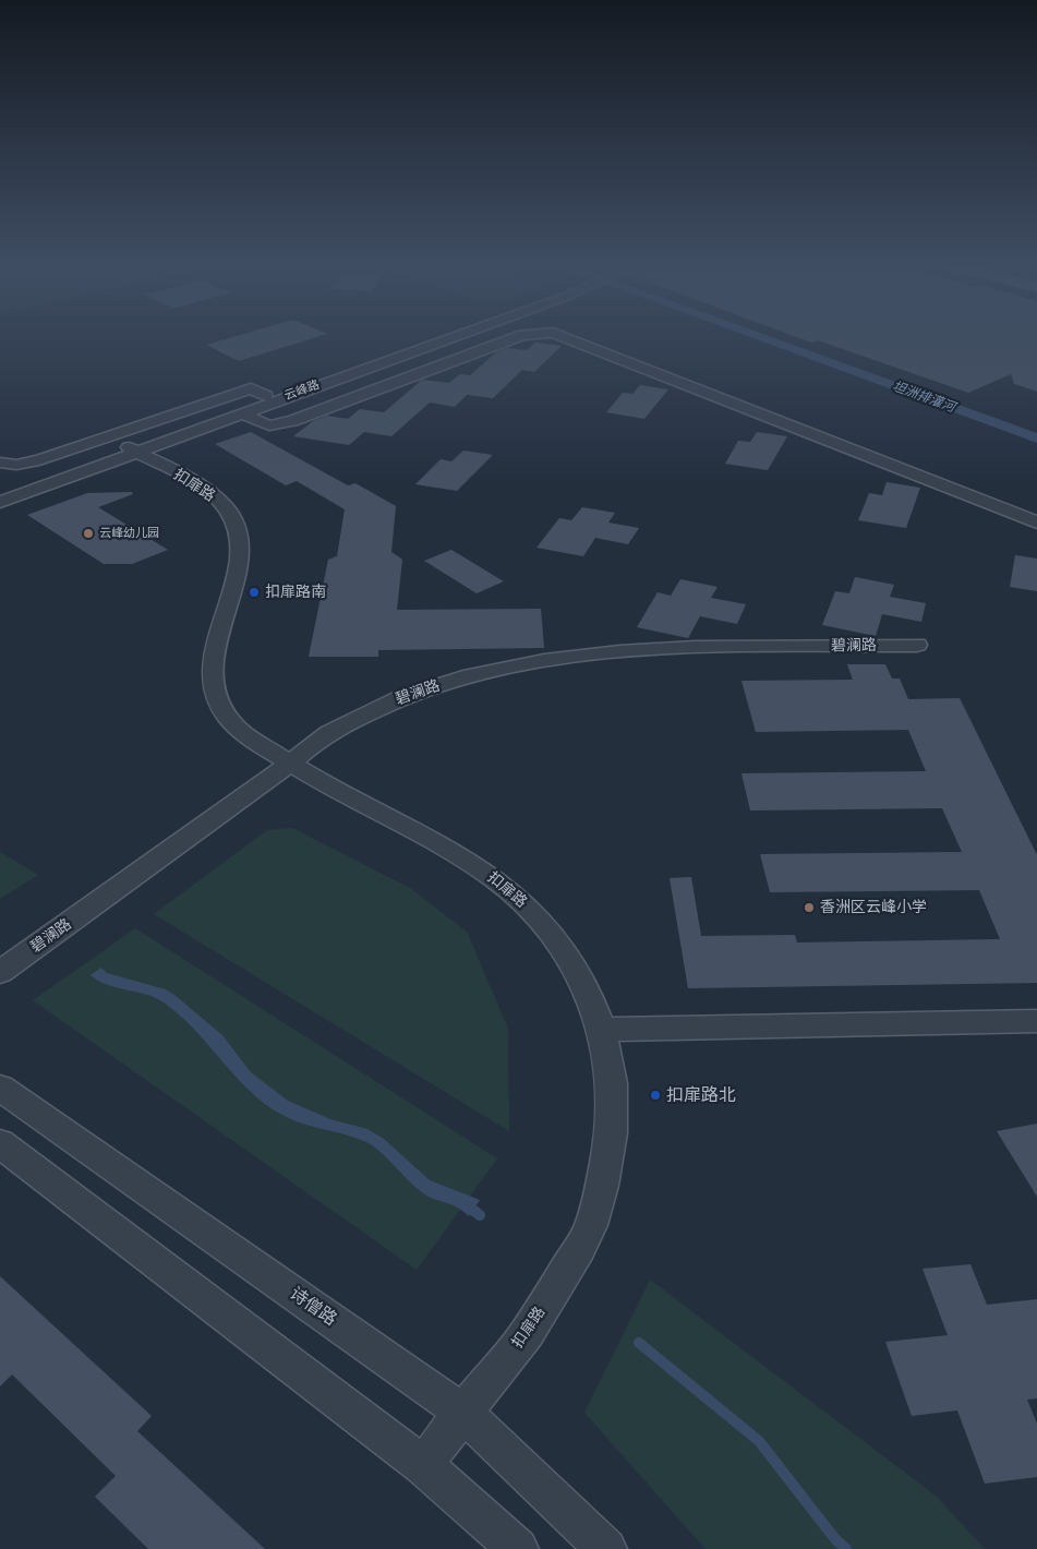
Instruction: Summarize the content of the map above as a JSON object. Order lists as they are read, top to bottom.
{
  "streets": {
    "street": [
      "云峰路",
      "扣扉路",
      "碧澜路",
      "诗僧路"
    ]
  },
  "crossings": [
    ["云峰路", "扣扉路"],
    ["扣扉路", "碧澜路"],
    ["扣扉路", "诗僧路"]
  ],
  "water": ["坦洲排灌河"],
  "places": [
    "云峰幼儿园",
    "扣扉路南",
    "香洲区云峰小学",
    "扣扉路北"
  ]
}
